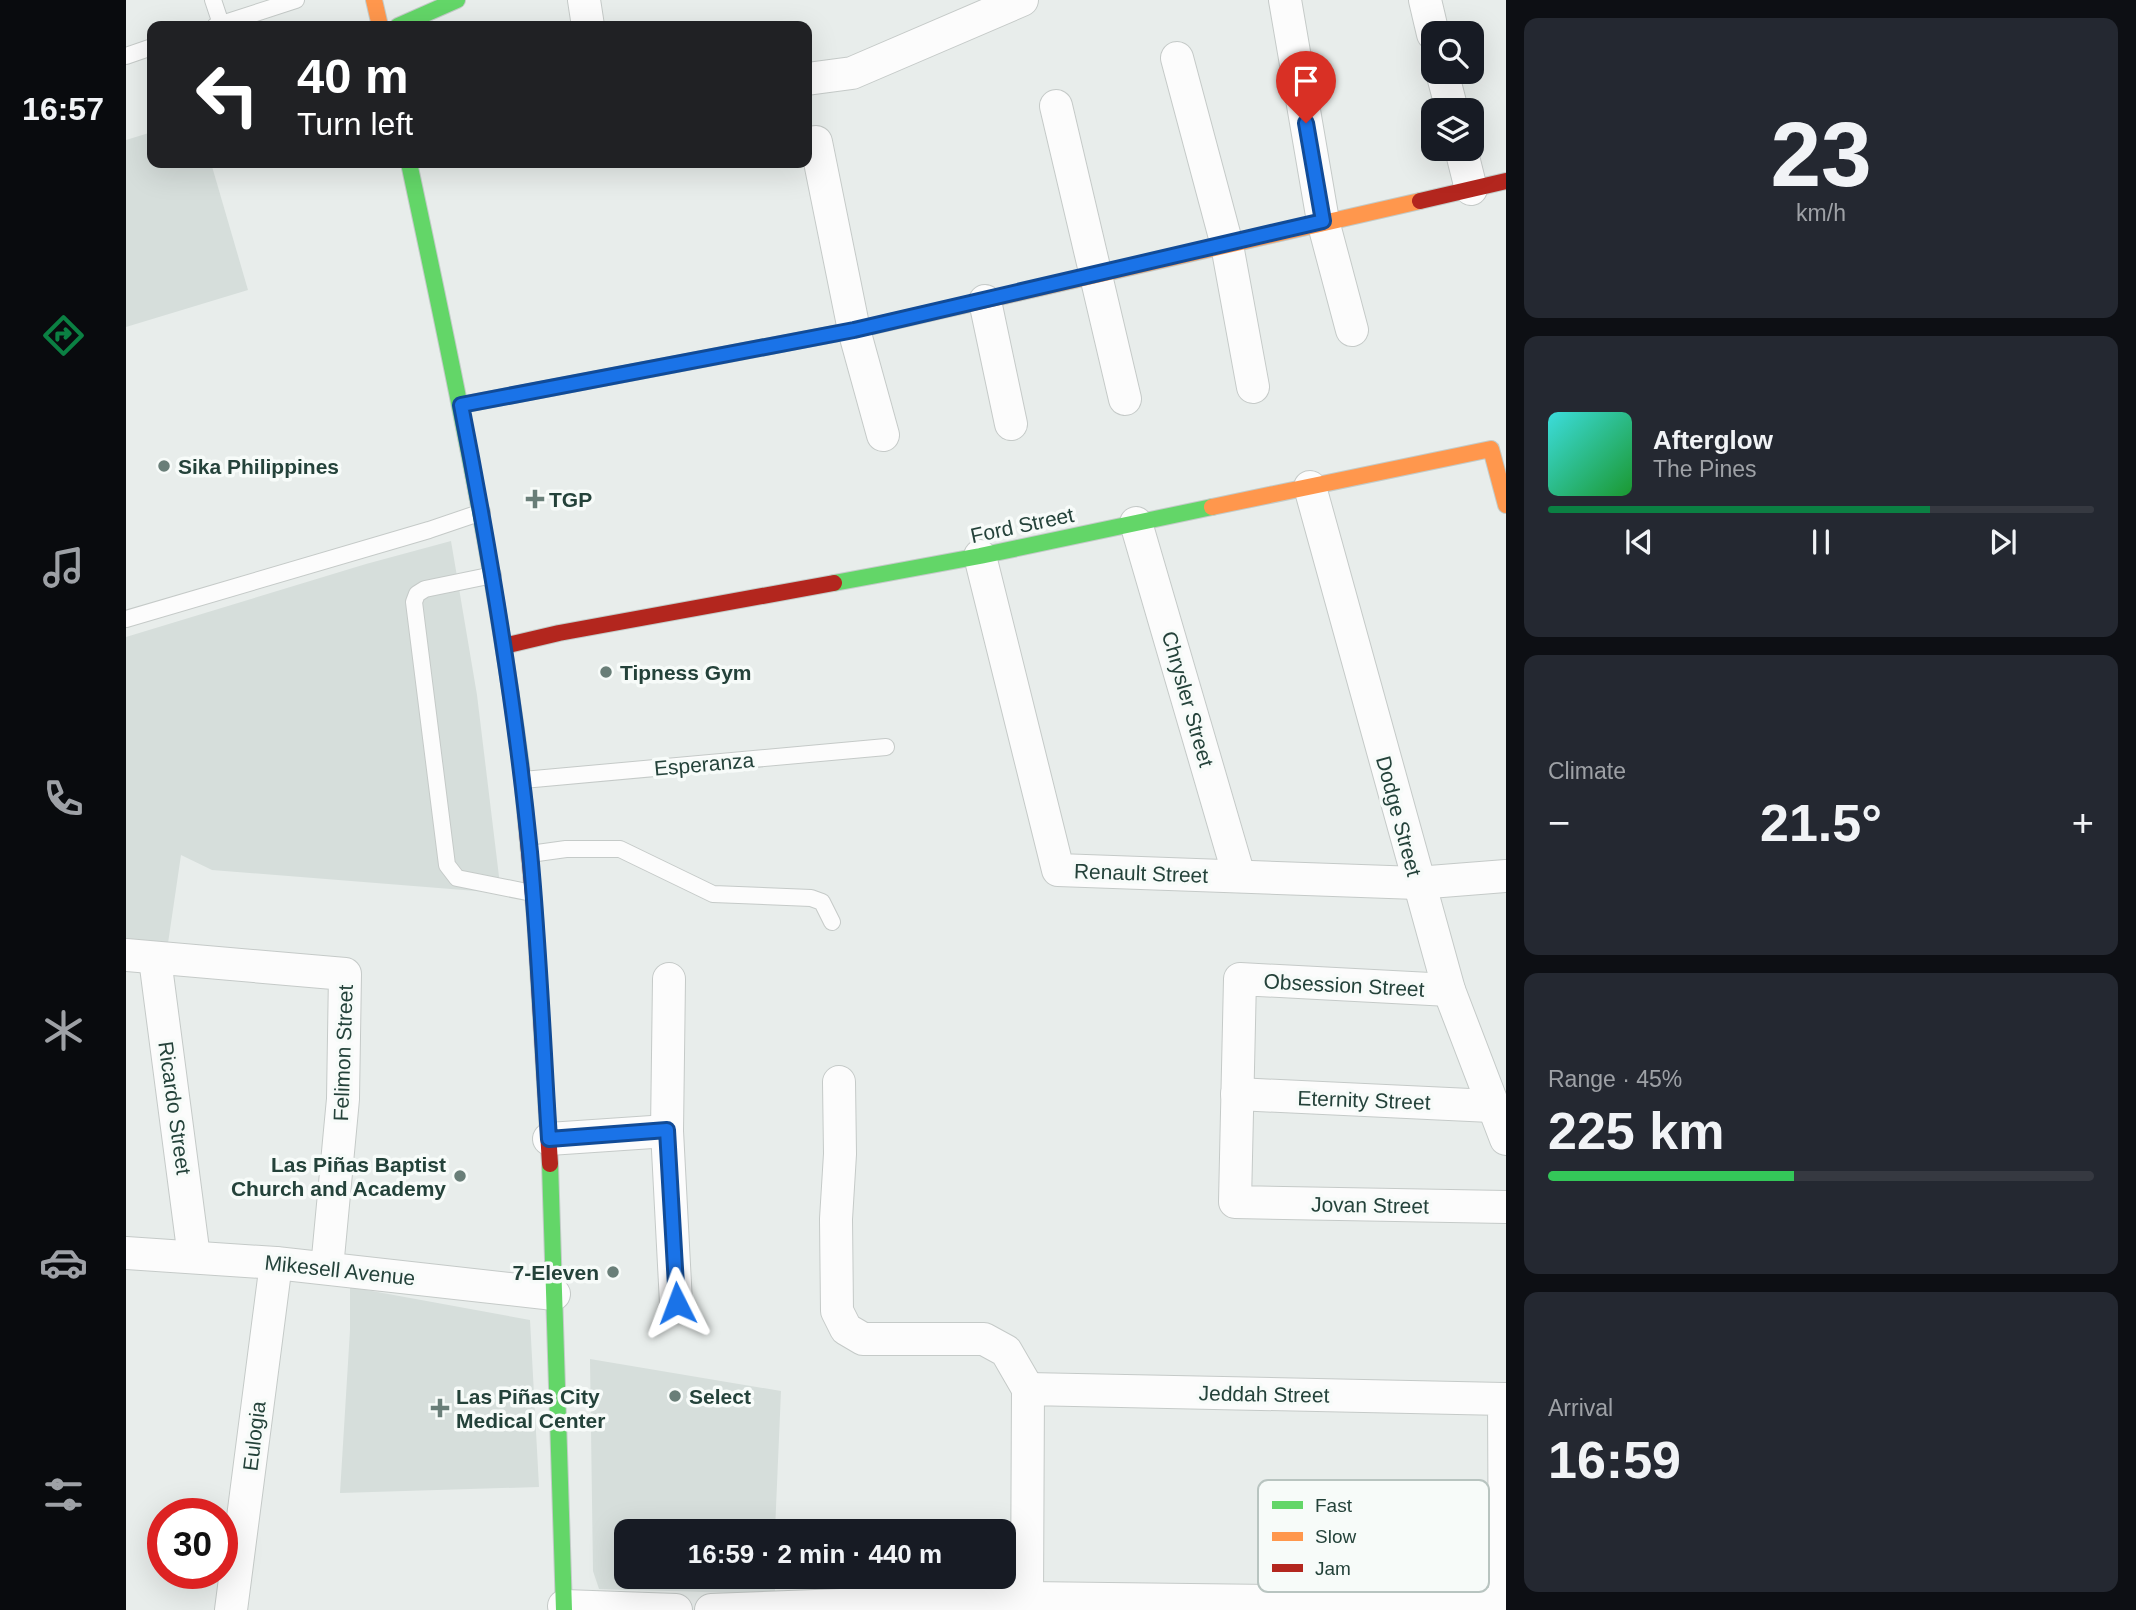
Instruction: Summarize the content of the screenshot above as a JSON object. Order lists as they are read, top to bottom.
{
  "streets": {
    "street": [
      "Ford Street",
      "Chrysler Street",
      "Dodge Street",
      "Renault Street",
      "Obsession Street",
      "Felimon Street",
      "Eternity Street",
      "Ricardo Street",
      "Jovan Street",
      "Mikesell Avenue",
      "Jeddah Street",
      "Eulogia"
    ],
    "lane": ["Esperanza"]
  },
  "crossings": [
    ["Ford Street", "Chrysler Street"],
    ["Ford Street", "Dodge Street"],
    ["Ford Street", "Renault Street"],
    ["Chrysler Street", "Renault Street"],
    ["Dodge Street", "Renault Street"],
    ["Dodge Street", "Obsession Street"],
    ["Dodge Street", "Eternity Street"],
    ["Obsession Street", "Eternity Street"],
    ["Obsession Street", "Jovan Street"],
    ["Felimon Street", "Ricardo Street"],
    ["Felimon Street", "Mikesell Avenue"],
    ["Eternity Street", "Jovan Street"],
    ["Ricardo Street", "Mikesell Avenue"],
    ["Mikesell Avenue", "Eulogia"]
  ],
  "places": {
    "other": [
      "Sika Philippines",
      "Tipness Gym",
      "Las Piñas Baptist Church and Academy",
      "7-Eleven",
      "Select"
    ],
    "health": ["TGP", "Las Piñas City Medical Center"]
  },
  "legend": ["Fast", "Slow", "Jam"],
  "page": {
    "tabs": "16:57",
    "tile": [
      ["23", "km/h"],
      "Climate",
      ["Range · 45%", "225 km"],
      ["Arrival", "16:59"]
    ],
    "turn": ["40 m", "Turn left"],
    "song": ["Afterglow", "The Pines"],
    "heat": ["−", "21.5°", "+"],
    "limit": "30",
    "trip": "16:59 · 2 min · 440 m"
  }
}
